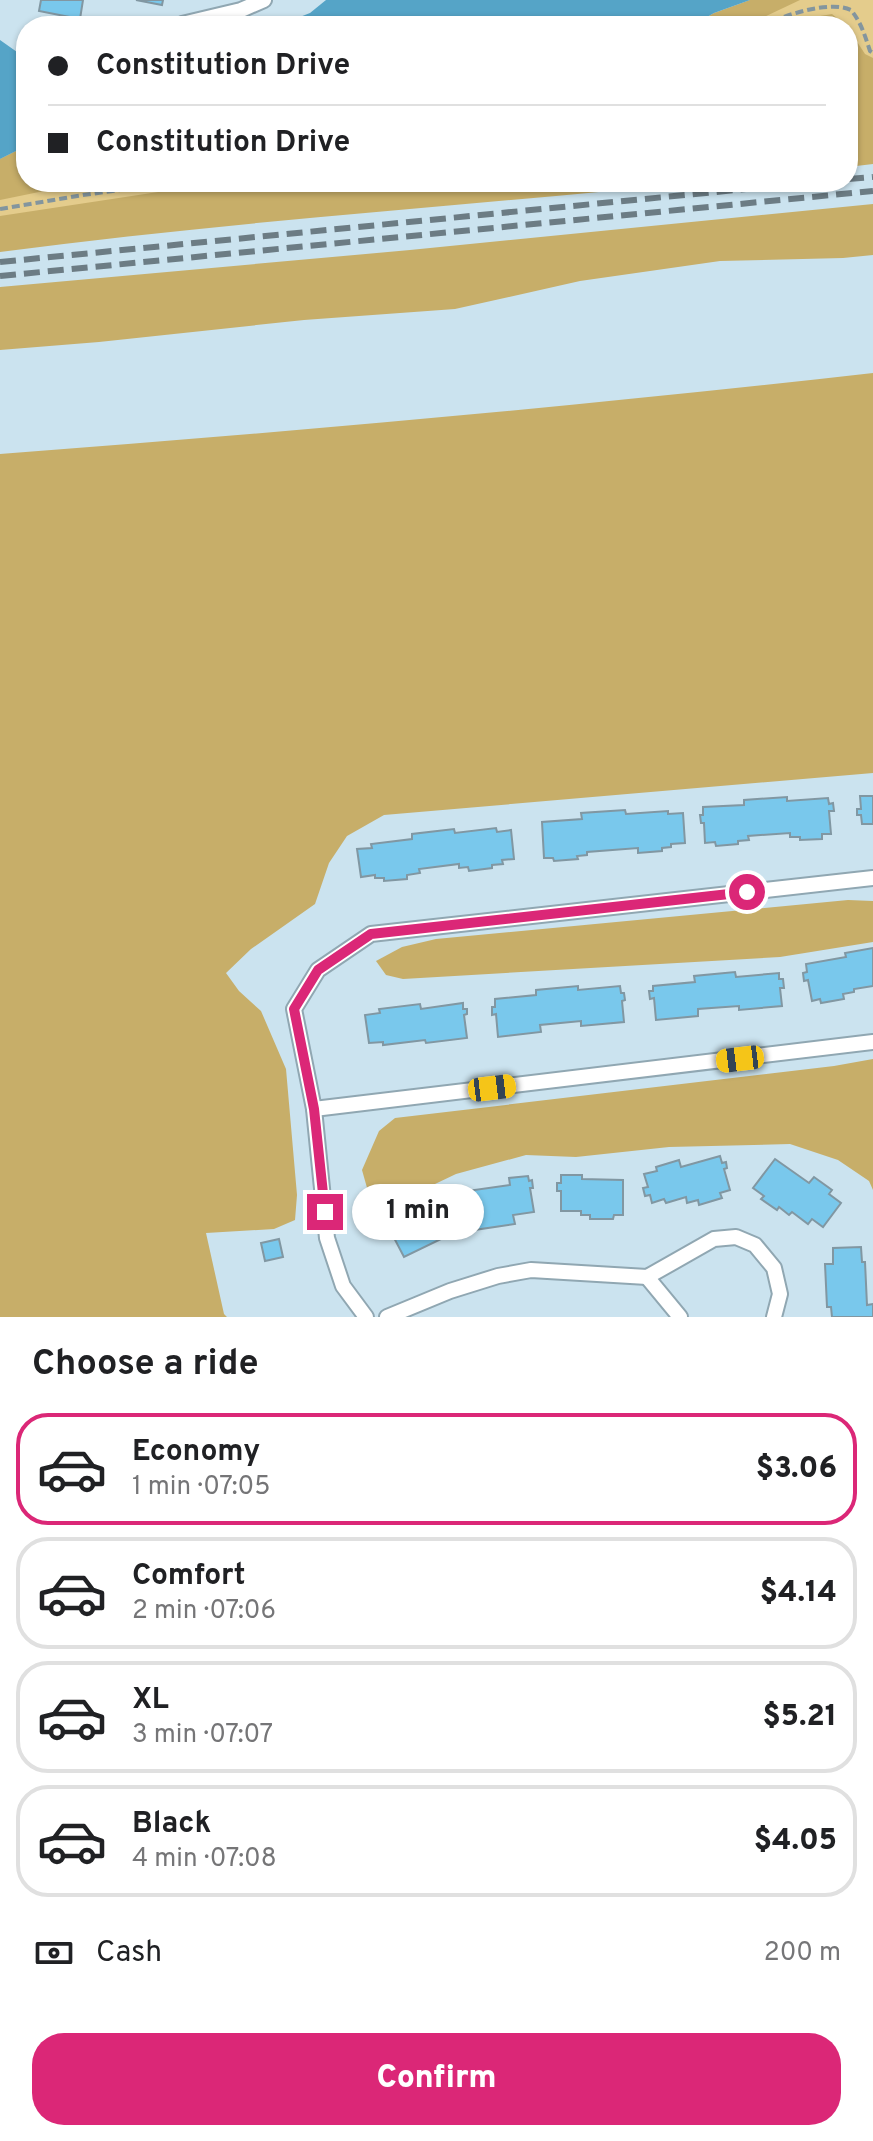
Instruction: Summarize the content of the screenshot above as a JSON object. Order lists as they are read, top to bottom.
{
  "page": {
    "banner": ["Constitution Drive", "Constitution Drive"],
    "bubble": "1 min",
    "heading": "Choose a ride",
    "list": [
      {
        "name": "Economy",
        "note": "1 min · 07:05",
        "value": "$3.06"
      },
      {
        "name": "Comfort",
        "note": "2 min · 07:06",
        "value": "$4.14"
      },
      {
        "name": "XL",
        "note": "3 min · 07:07",
        "value": "$5.21"
      },
      {
        "name": "Black",
        "note": "4 min · 07:08",
        "value": "$4.05"
      }
    ],
    "pay": ["Cash", "200 m"],
    "buttons": "Confirm"
  }
}
